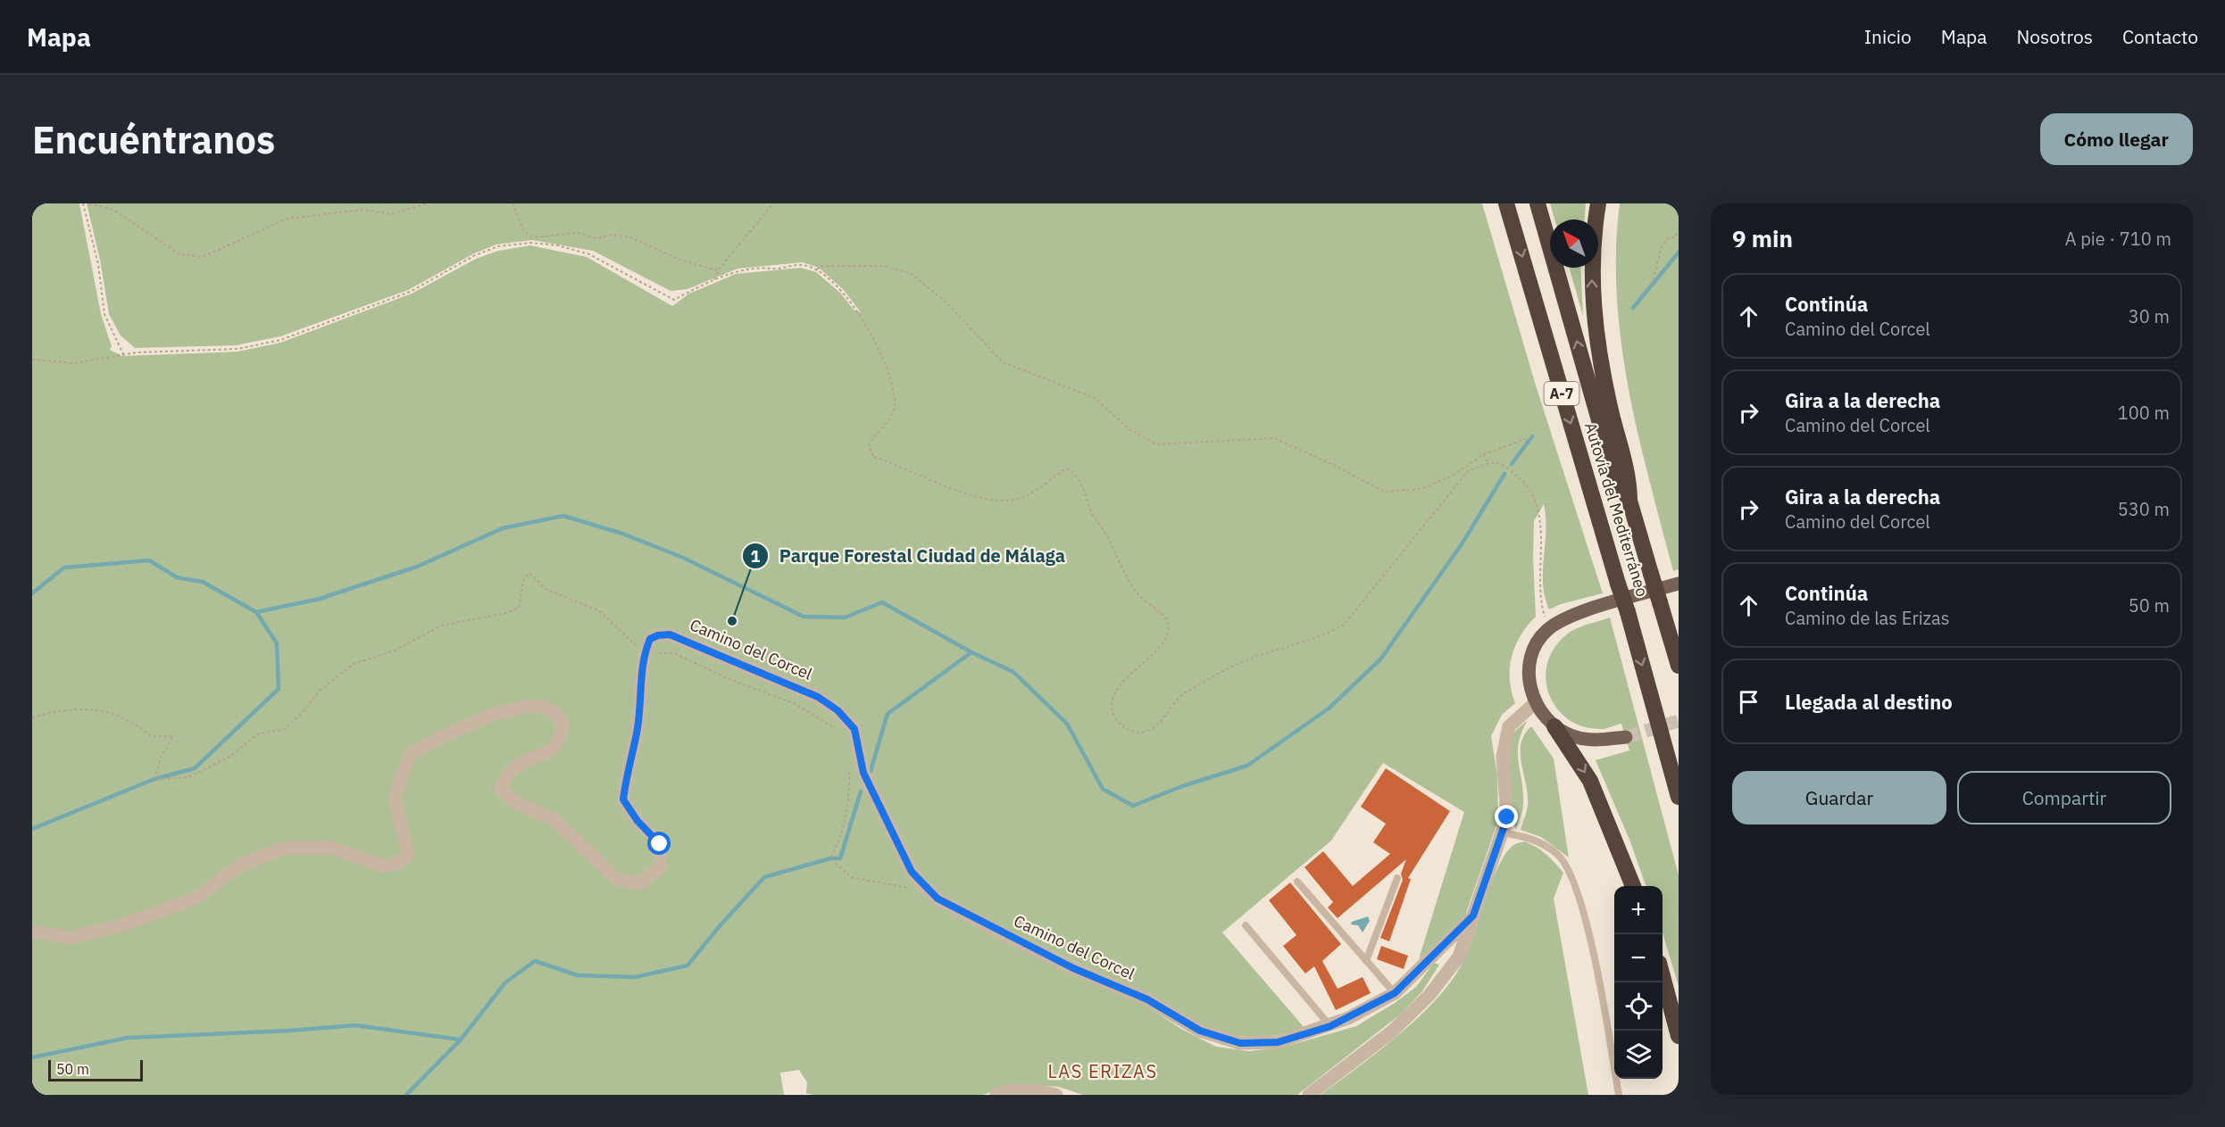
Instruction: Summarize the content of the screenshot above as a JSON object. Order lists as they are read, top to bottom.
{
  "streets": {
    "highway": ["A-7", "Autovía del Mediterráneo"],
    "street": ["Camino del Corcel"]
  },
  "districts": ["LAS ERIZAS"],
  "places": ["Parque Forestal Ciudad de Málaga"],
  "scale_bar": "50 m",
  "north": "top left",
  "page": {
    "header": "Mapa",
    "nav": [
      "Inicio",
      "Mapa",
      "Nosotros",
      "Contacto"
    ],
    "buttons": [
      "Cómo llegar",
      ["Guardar", "Compartir"]
    ],
    "title": "Encuéntranos",
    "heading": ["9 min", "A pie · 710 m"],
    "list": [
      ["Continúa", "Camino del Corcel", "30 m"],
      ["Gira a la derecha", "Camino del Corcel", "100 m"],
      ["Gira a la derecha", "Camino del Corcel", "530 m"],
      ["Continúa", "Camino de las Erizas", "50 m"],
      "Llegada al destino"
    ],
    "map_buttons": ["+", "−"],
    "scale": "50 m"
  }
}
